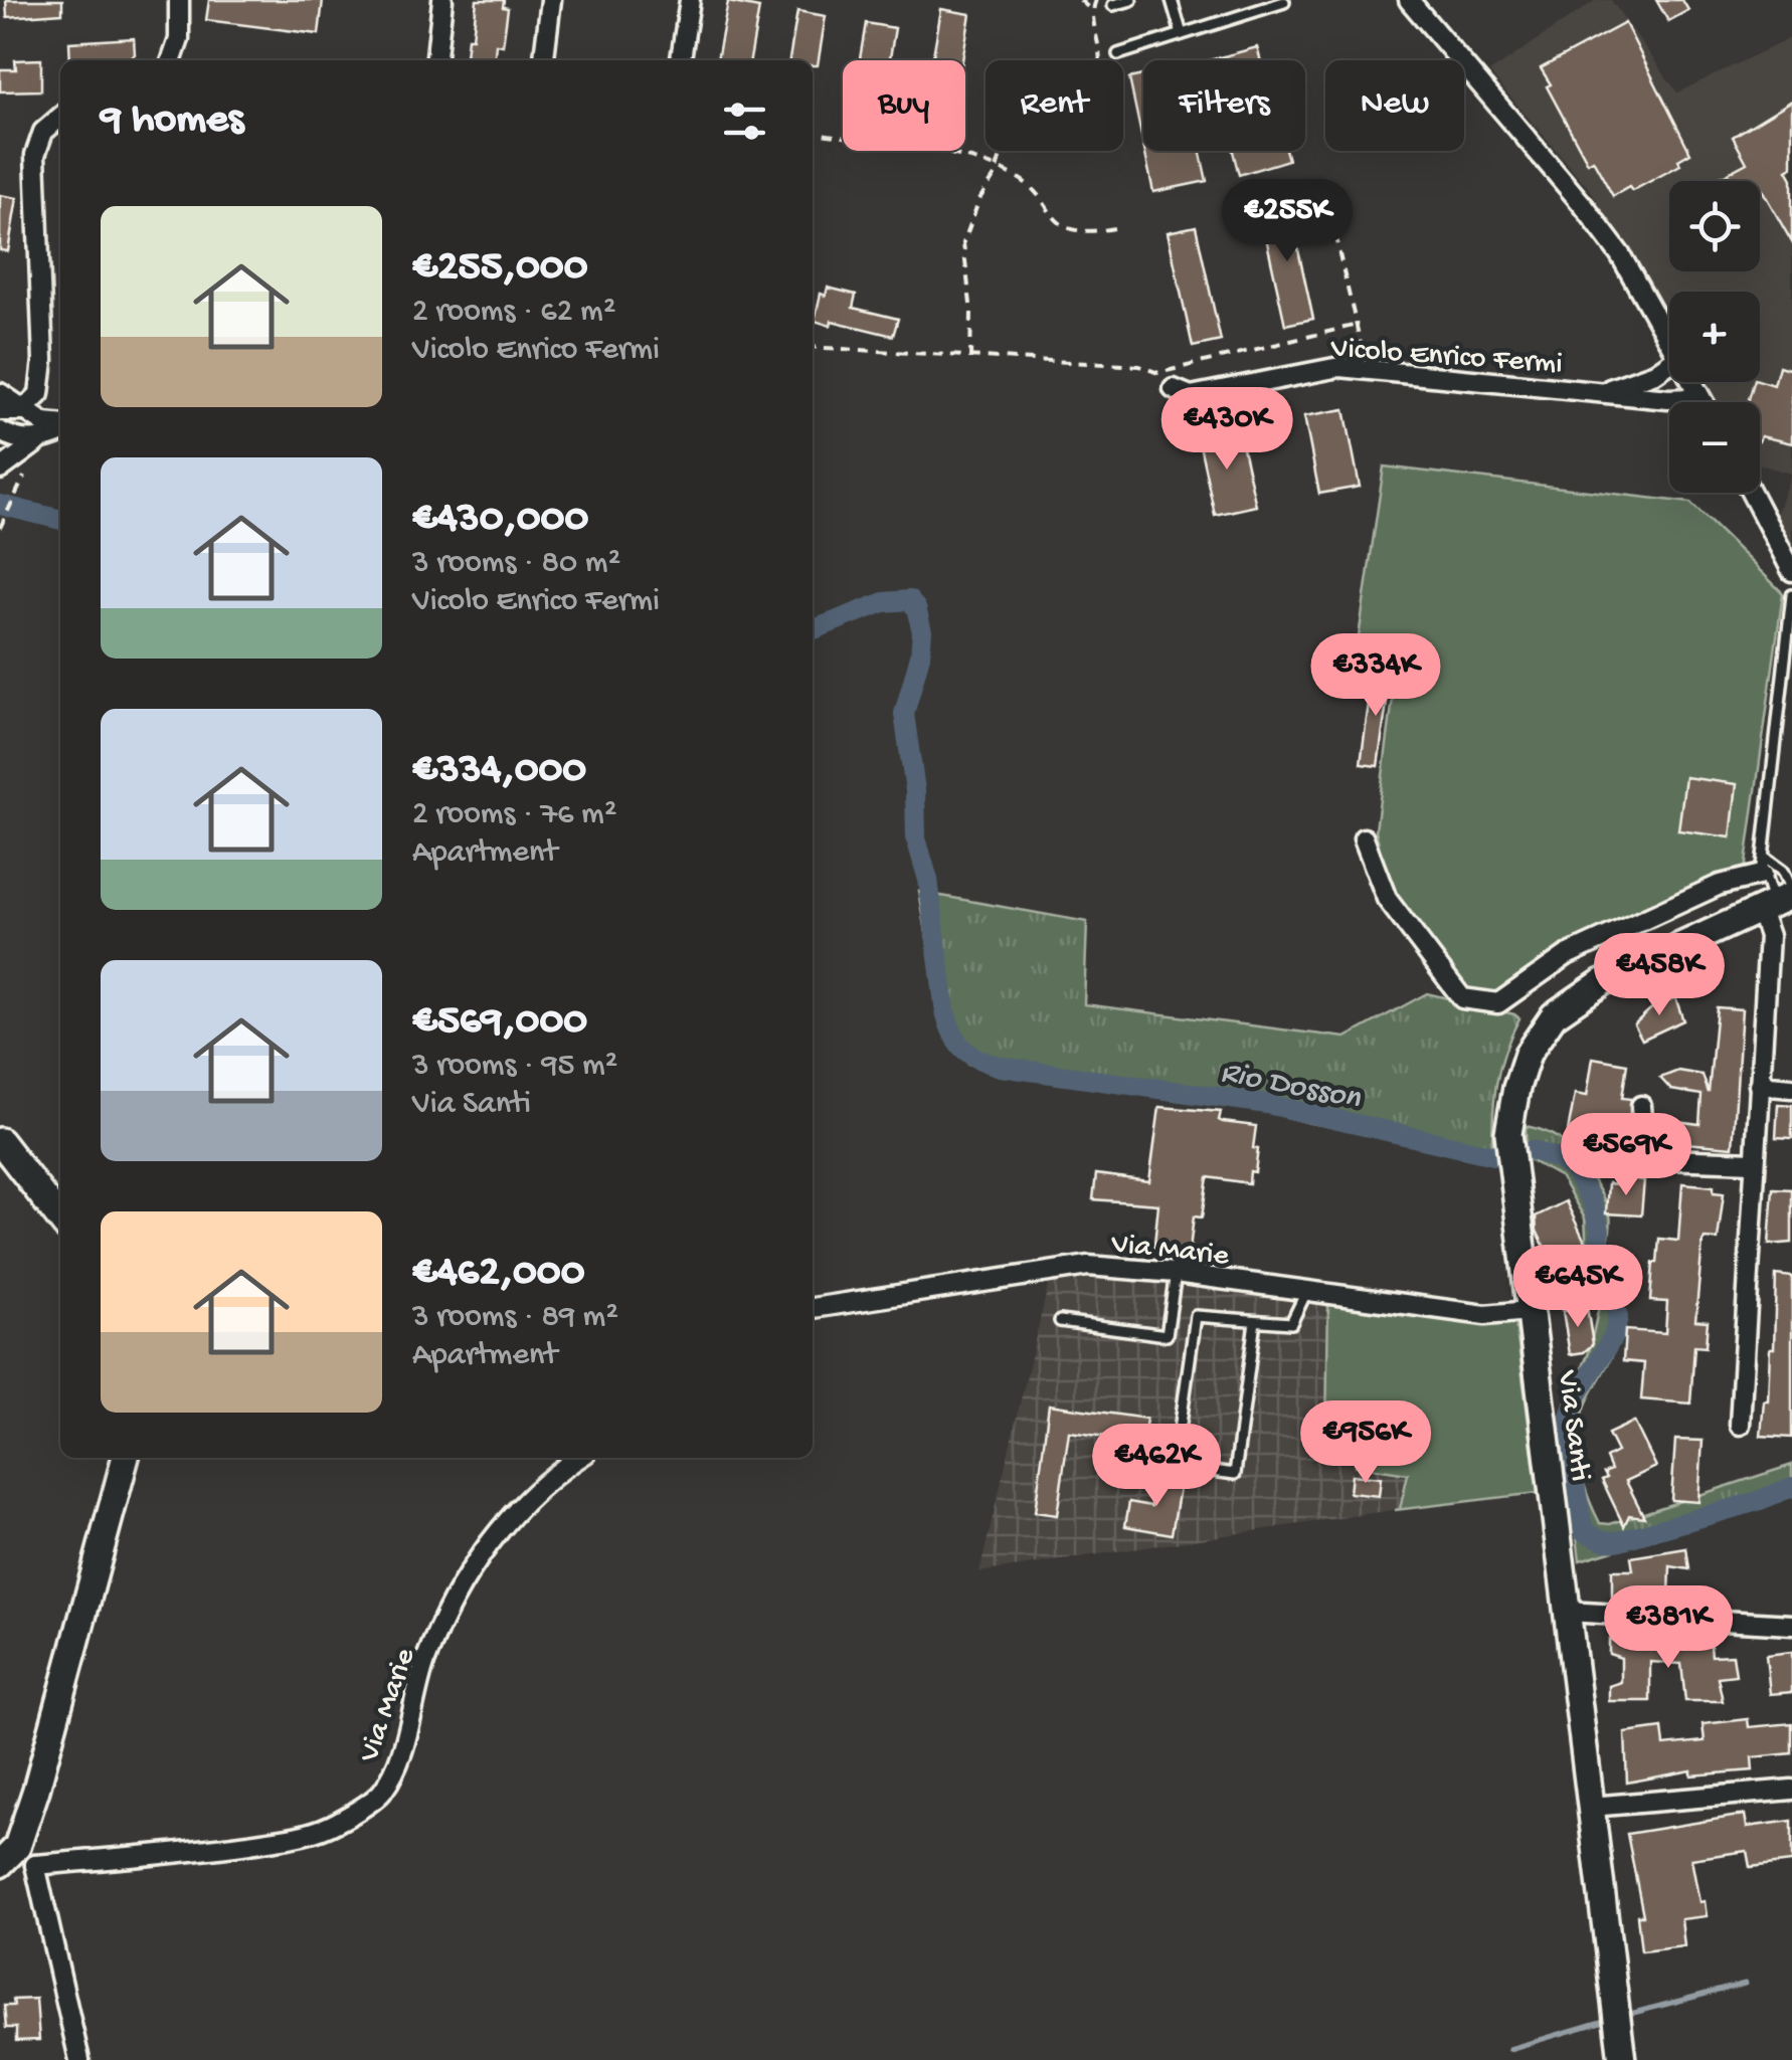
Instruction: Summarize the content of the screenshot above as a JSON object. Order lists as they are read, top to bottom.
{
  "streets": {
    "street": ["Vicolo Enrico Fermi", "Via Marie", "Via Santi"]
  },
  "crossings": [
    ["Via Marie", "Via Santi"]
  ],
  "water": ["Rio Dosson"],
  "page": {
    "chip": [
      "Buy",
      "Rent",
      "Filters",
      "New"
    ],
    "heading": "9 homes",
    "price": [
      "€255K",
      "€430K",
      "€334K",
      "€458K",
      "€569K",
      "€645K",
      "€956K",
      "€462K",
      "€381K"
    ],
    "map_buttons": ["+", "−"],
    "list": [
      {
        "name": "€255,000",
        "note": "2 rooms · 62 m² · Vicolo Enrico Fermi"
      },
      {
        "name": "€430,000",
        "note": "3 rooms · 80 m² · Vicolo Enrico Fermi"
      },
      {
        "name": "€334,000",
        "note": "2 rooms · 76 m² · Apartment"
      },
      {
        "name": "€569,000",
        "note": "3 rooms · 95 m² · Via Santi"
      },
      {
        "name": "€462,000",
        "note": "3 rooms · 89 m² · Apartment"
      }
    ]
  }
}
